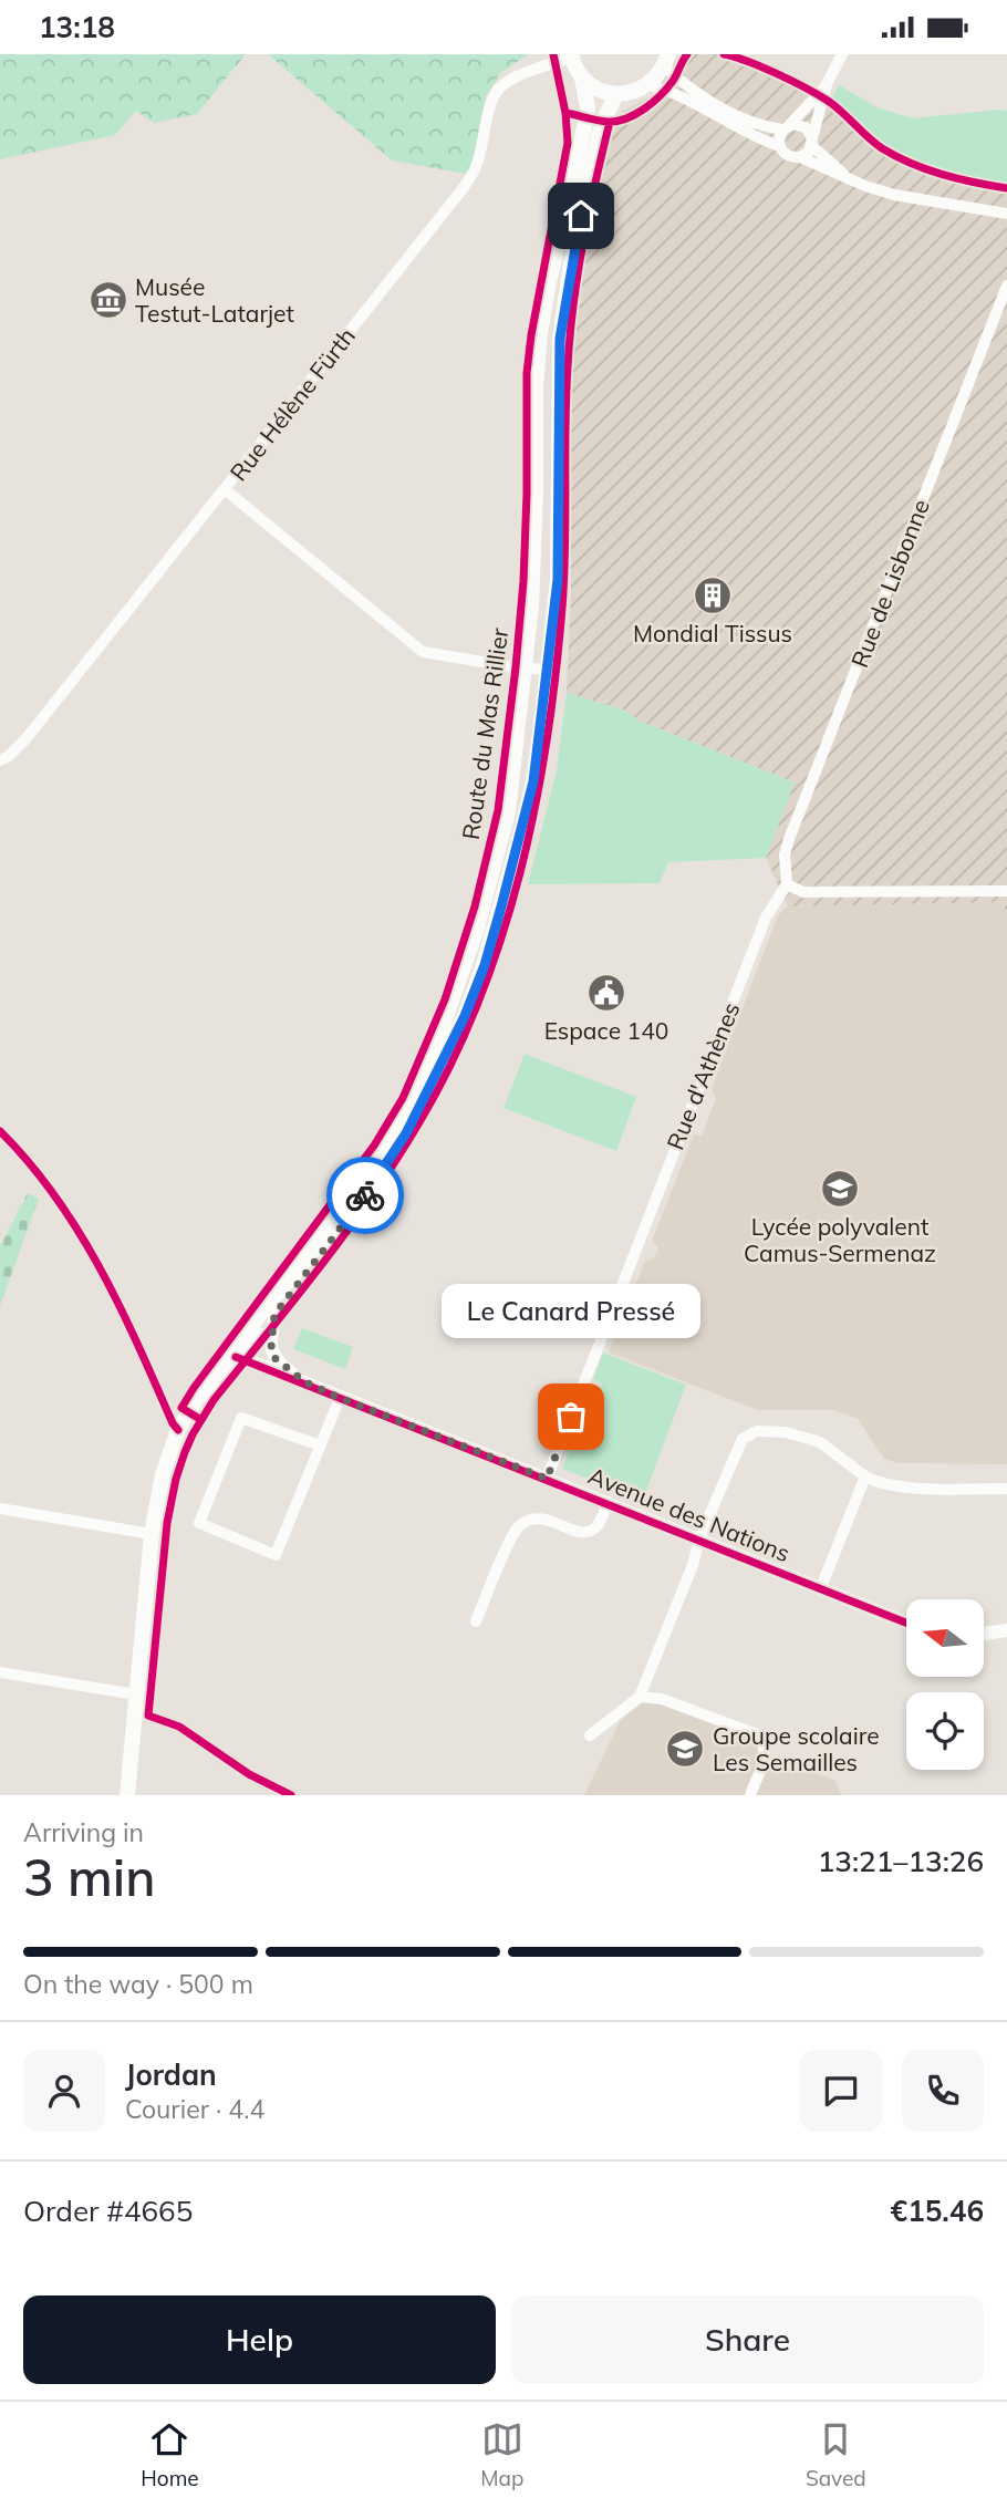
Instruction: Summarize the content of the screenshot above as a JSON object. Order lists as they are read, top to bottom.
{
  "streets": {
    "main road": ["Route du Mas Rillier"],
    "street": [
      "Rue Hélène Fürth",
      "Rue de Lisbonne",
      "Rue d'Athènes",
      "Avenue des Nations"
    ]
  },
  "crossings": [
    ["Rue de Lisbonne", "Rue d'Athènes"],
    ["Route du Mas Rillier", "Avenue des Nations"],
    ["Rue d'Athènes", "Avenue des Nations"]
  ],
  "places": {
    "museum": ["Musée Testut-Latarjet"],
    "building": ["Mondial Tissus"],
    "public building": ["Espace 140"],
    "school or university": ["Lycée polyvalent Camus-Sermenaz", "Groupe scolaire Les Semailles"],
    "other": ["Le Canard Pressé"]
  },
  "north": "left",
  "page": {
    "status": "13:18",
    "bubble": "Le Canard Pressé",
    "heading": ["3 min", "Arriving in", "13:21–13:26"],
    "panel": [
      "Jordan",
      "Courier · 4.4",
      "Order #4665",
      "€15.46"
    ],
    "bar": "On the way · 500 m",
    "buttons": ["Help", "Share"],
    "tabs": ["Home", "Map", "Saved"]
  }
}
